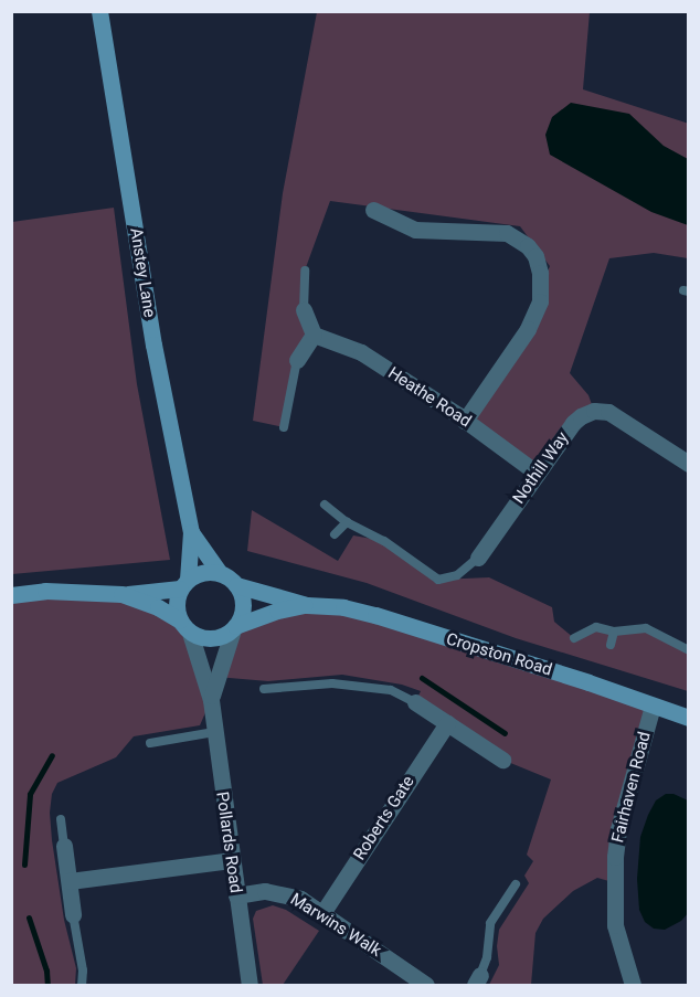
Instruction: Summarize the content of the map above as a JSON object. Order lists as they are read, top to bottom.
{
  "streets": {
    "street": [
      "Anstey Lane",
      "Heathe Road",
      "Nothill Way",
      "Cropston Road",
      "Fairhaven Road",
      "Roberts Gate",
      "Pollards Road",
      "Marwins Walk"
    ]
  },
  "crossings": [
    ["Anstey Lane", "Cropston Road"],
    ["Anstey Lane", "Pollards Road"],
    ["Heathe Road", "Nothill Way"],
    ["Cropston Road", "Fairhaven Road"],
    ["Cropston Road", "Pollards Road"],
    ["Roberts Gate", "Marwins Walk"],
    ["Pollards Road", "Marwins Walk"]
  ]
}
